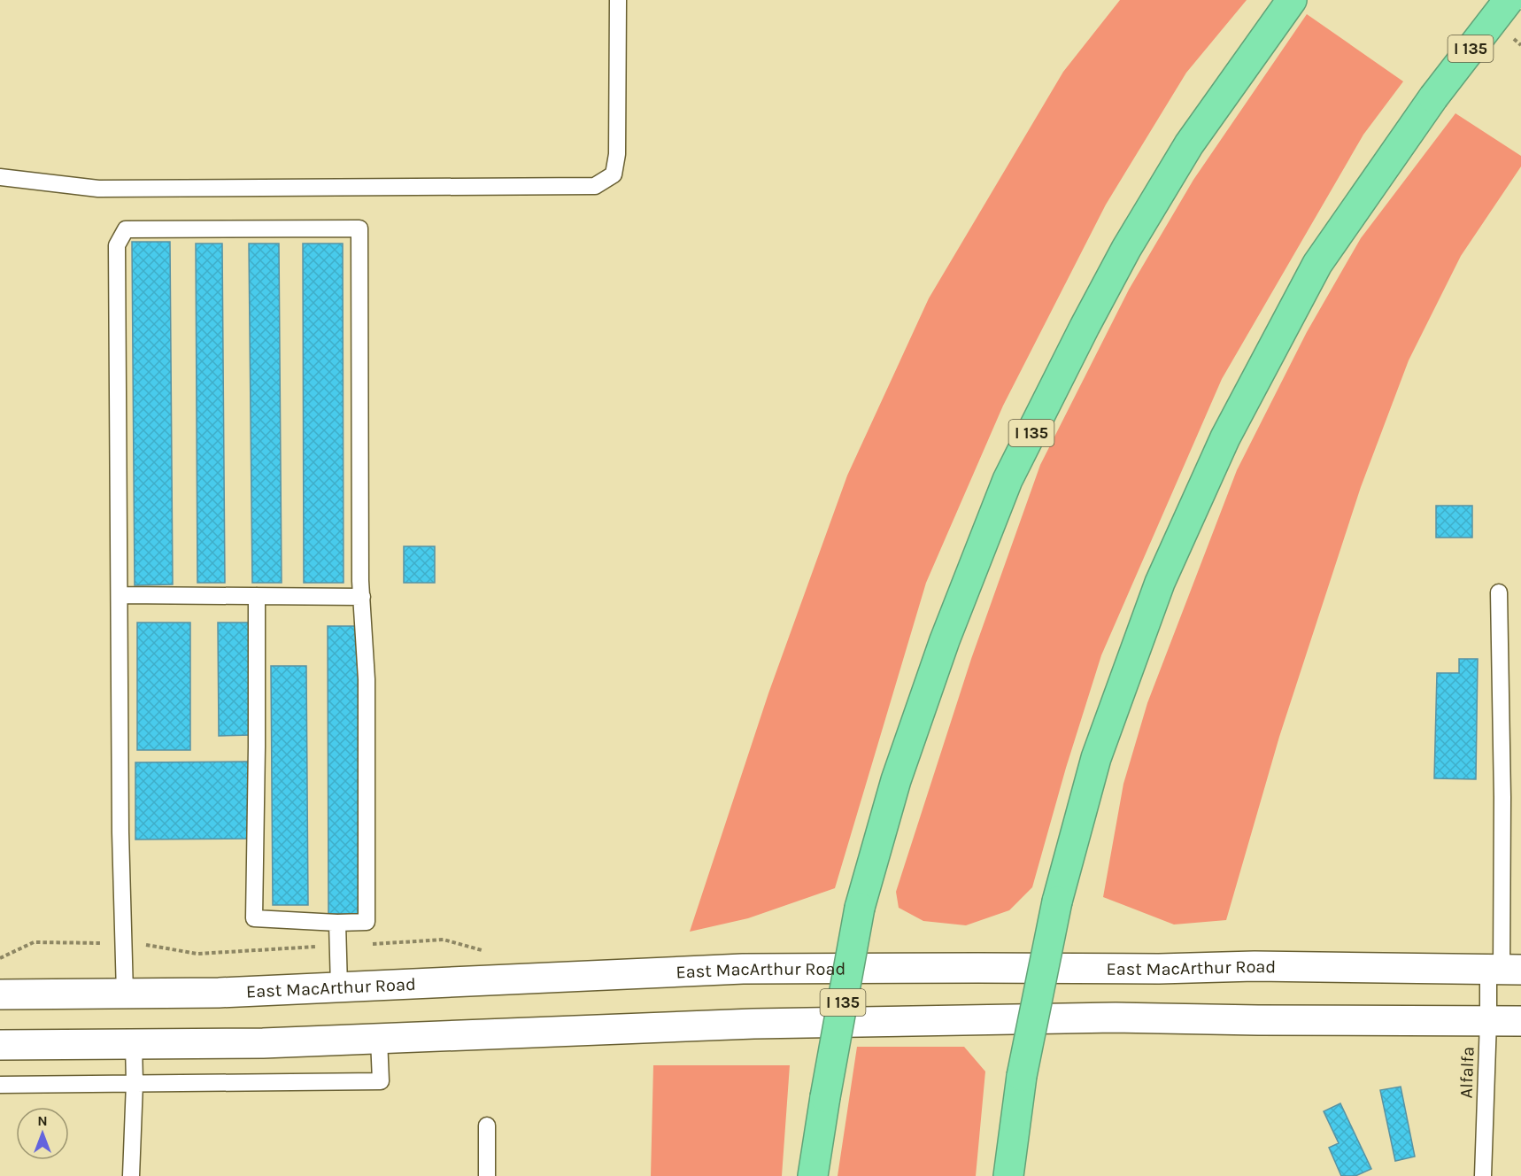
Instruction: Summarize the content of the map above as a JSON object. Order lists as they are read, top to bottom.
{
  "streets": {
    "highway": ["I 135"],
    "street": ["East MacArthur Road"],
    "lane": ["Alfalfa"]
  },
  "crossings": [
    ["East MacArthur Road", "Alfalfa"]
  ],
  "north": "top"
}
